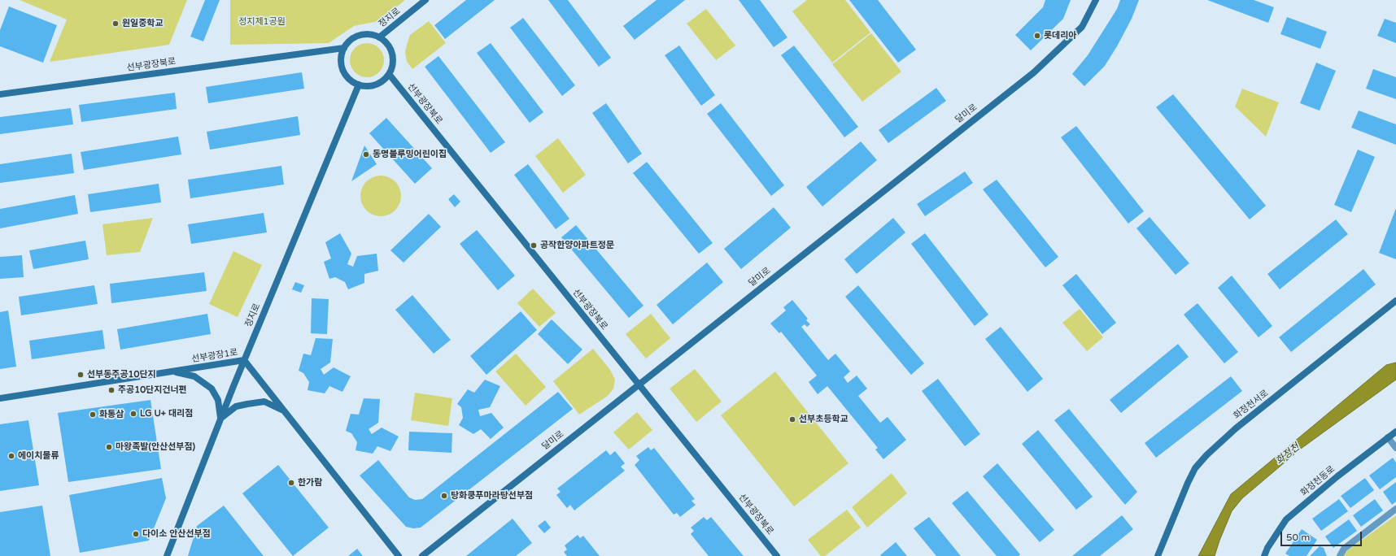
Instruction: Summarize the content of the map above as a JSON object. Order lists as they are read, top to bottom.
{
  "streets": {
    "street": [
      "정지로",
      "선부광장북로",
      "달미로",
      "선부광장1로",
      "화정천서로",
      "화정천동로"
    ]
  },
  "crossings": [
    ["정지로", "선부광장북로"],
    ["정지로", "선부광장1로"],
    ["선부광장북로", "달미로"]
  ],
  "water": ["화정천"],
  "parks": ["정지제1공원"],
  "places": [
    "원일중학교",
    "롯데리아",
    "동명블루밍어린이집",
    "공작한양아파트정문",
    "선부동주공10단지",
    "주공10단지건너편",
    "LG U+ 대리점",
    "화통삼",
    "선부초등학교",
    "마왕족발(안산선부점)",
    "에이치물류",
    "한가람",
    "탕화쿵푸마라탕선부점",
    "다이소 안산선부점"
  ],
  "scale_bar": "50 m"
}
